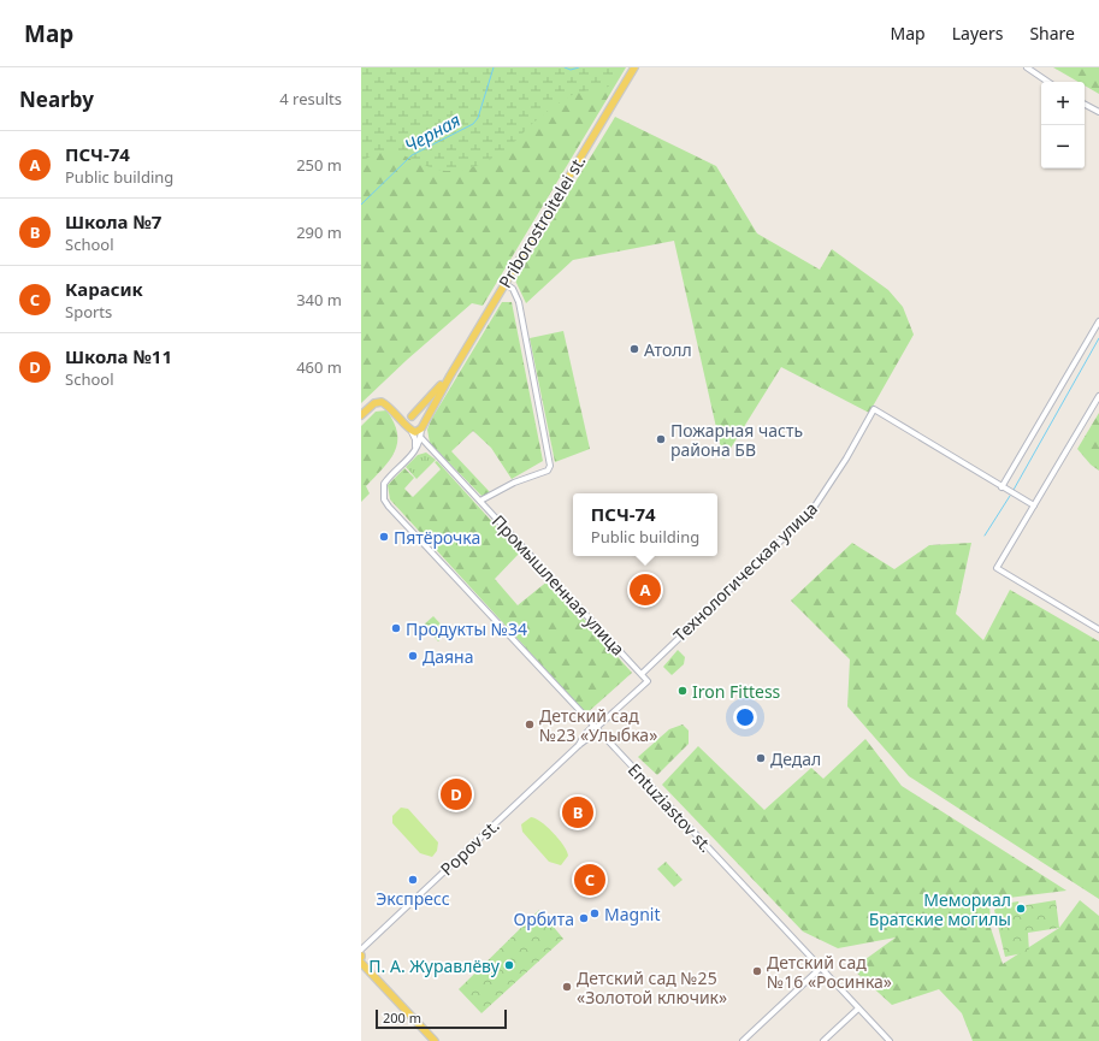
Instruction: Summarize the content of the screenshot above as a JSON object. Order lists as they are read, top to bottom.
{
  "streets": {
    "main road": ["Priborostroitelei st."],
    "street": [
      "Технологическая улица",
      "Промышленная улица",
      "Entuziastov st.",
      "Popov st."
    ]
  },
  "crossings": [
    ["Технологическая улица", "Промышленная улица"],
    ["Entuziastov st.", "Popov st."]
  ],
  "water": ["Черная"],
  "places": [
    "Атолл",
    "Пожарная часть района БВ",
    "Пятёрочка",
    "Продукты №34",
    "Даяна",
    "Iron Fittess",
    "Детский сад №23 «Улыбка»",
    "Дедал",
    "Экспресс",
    "Мемориал Братские могилы",
    "Magnit",
    "Орбита",
    "П. А. Журавлёву",
    "Детский сад №16 «Росинка»",
    "Детский сад №25 «Золотой ключик»"
  ],
  "scale_bar": "200 m",
  "page": {
    "header": "Map",
    "nav": ["Map", "Layers", "Share"],
    "heading": ["Nearby", "4 results"],
    "map_buttons": ["+", "−"],
    "list": [
      {
        "mark": "A",
        "name": "ПСЧ-74",
        "note": "Public building",
        "value": "250 m"
      },
      {
        "mark": "B",
        "name": "Школа №7",
        "note": "School",
        "value": "290 m"
      },
      {
        "mark": "C",
        "name": "Карасик",
        "note": "Sports",
        "value": "340 m"
      },
      {
        "mark": "D",
        "name": "Школа №11",
        "note": "School",
        "value": "460 m"
      }
    ],
    "popup": ["ПСЧ-74", "Public building"],
    "pins": [
      "A",
      "D",
      "B",
      "C"
    ],
    "scale": "200 m"
  }
}
